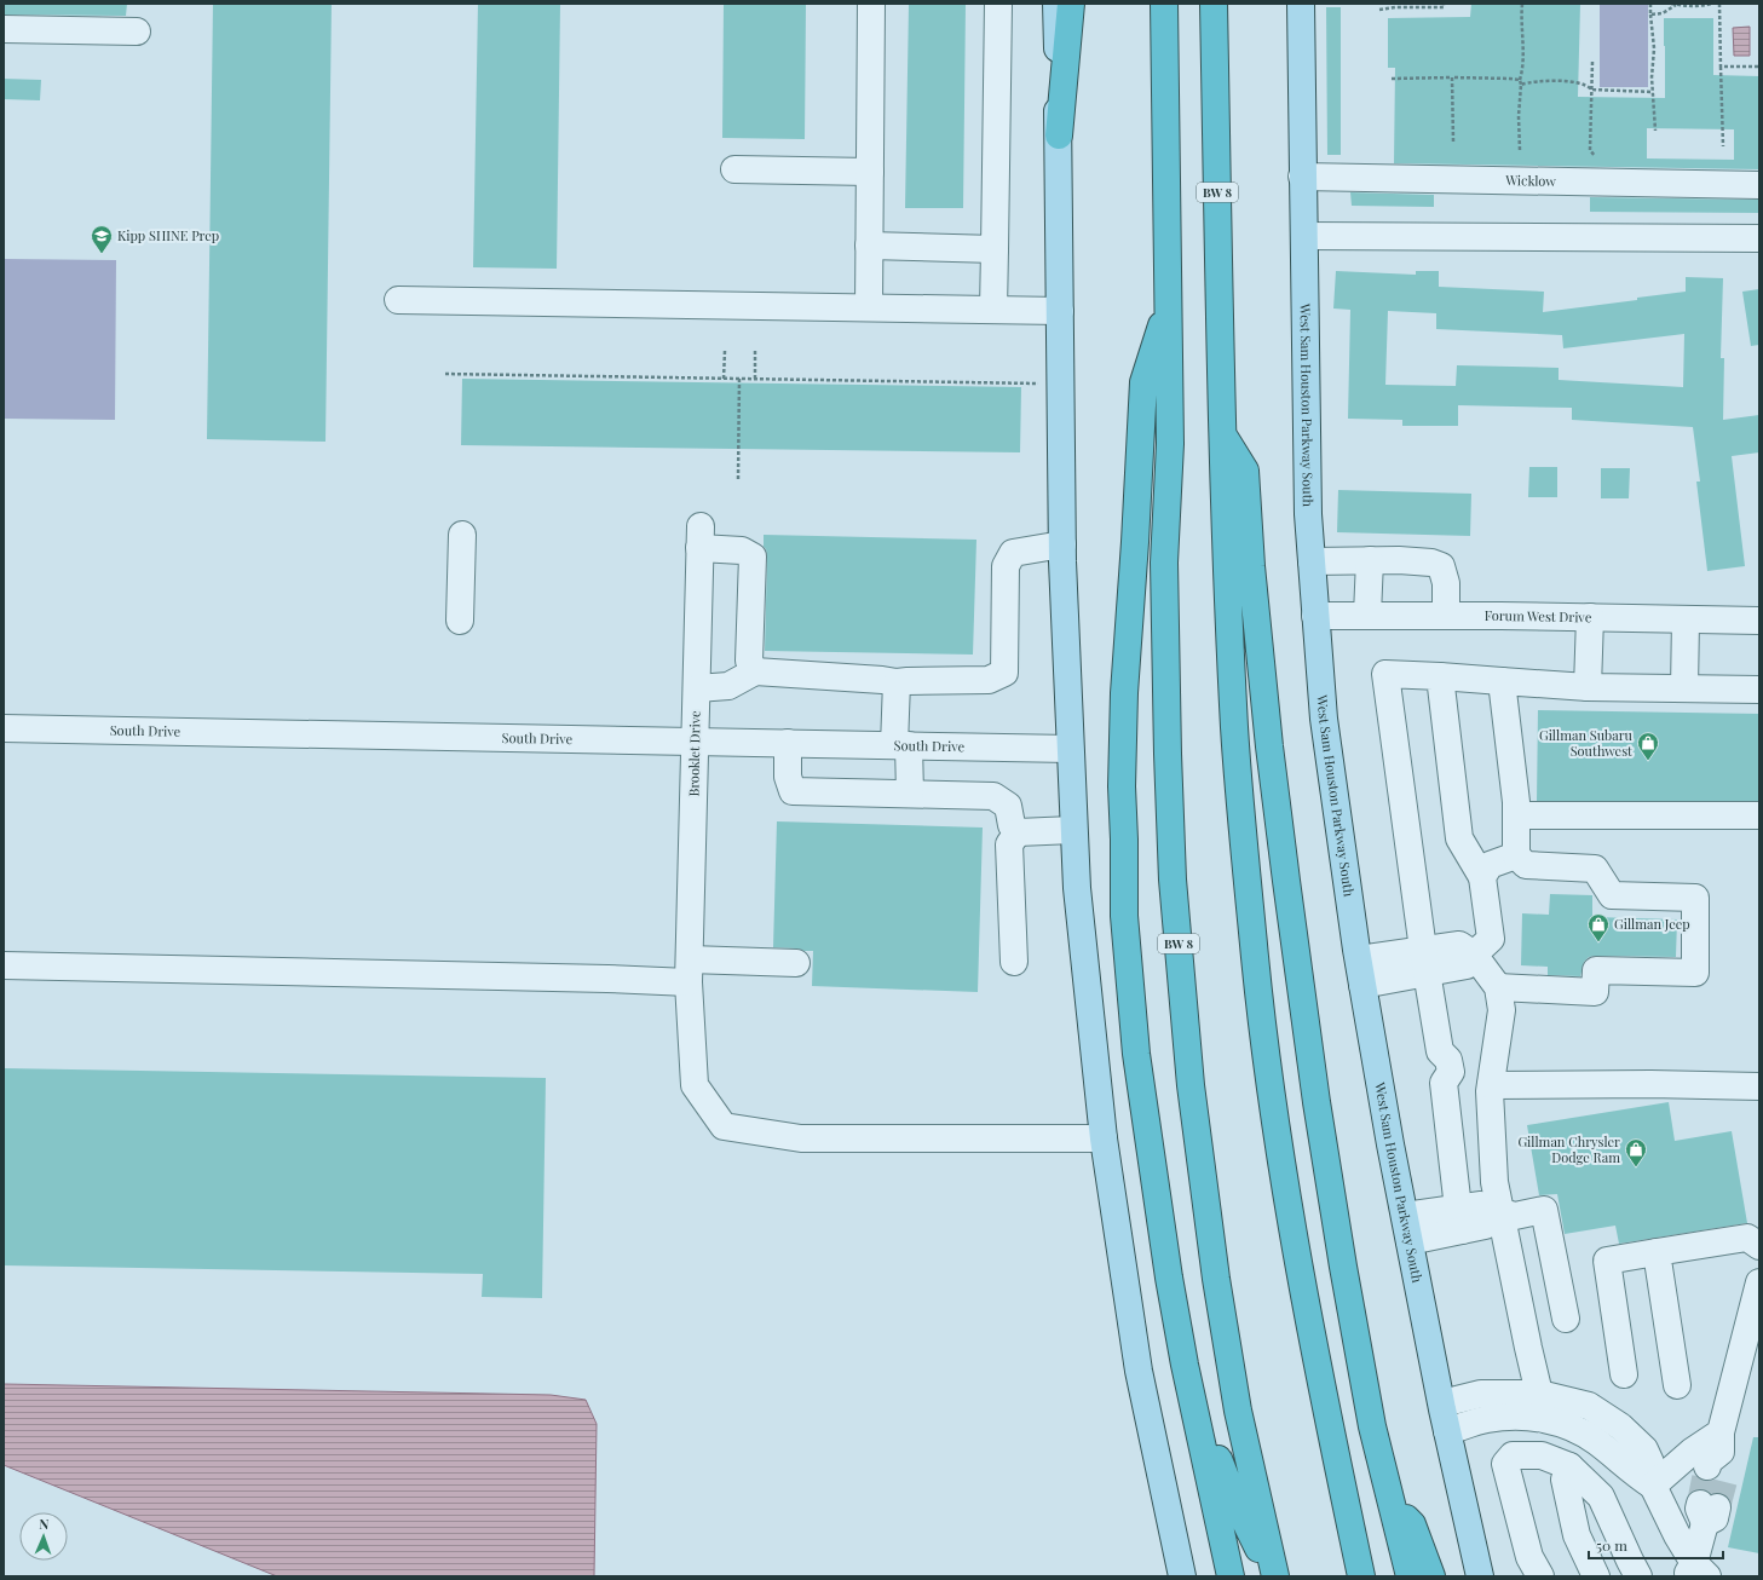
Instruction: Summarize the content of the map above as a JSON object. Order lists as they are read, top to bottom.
{
  "streets": {
    "highway": ["BW 8"],
    "main road": ["West Sam Houston Parkway South"],
    "street": [
      "Wicklow",
      "Forum West Drive",
      "South Drive",
      "Brooklet Drive"
    ]
  },
  "crossings": [
    ["Wicklow", "West Sam Houston Parkway South"],
    ["West Sam Houston Parkway South", "Forum West Drive"],
    ["South Drive", "Brooklet Drive"]
  ],
  "places": {
    "school or university": ["Kipp SHINE Prep"],
    "shop": ["Gillman Subaru Southwest", "Gillman Jeep", "Gillman Chrysler Dodge Ram"]
  },
  "scale_bar": "50 m",
  "north": "top"
}
